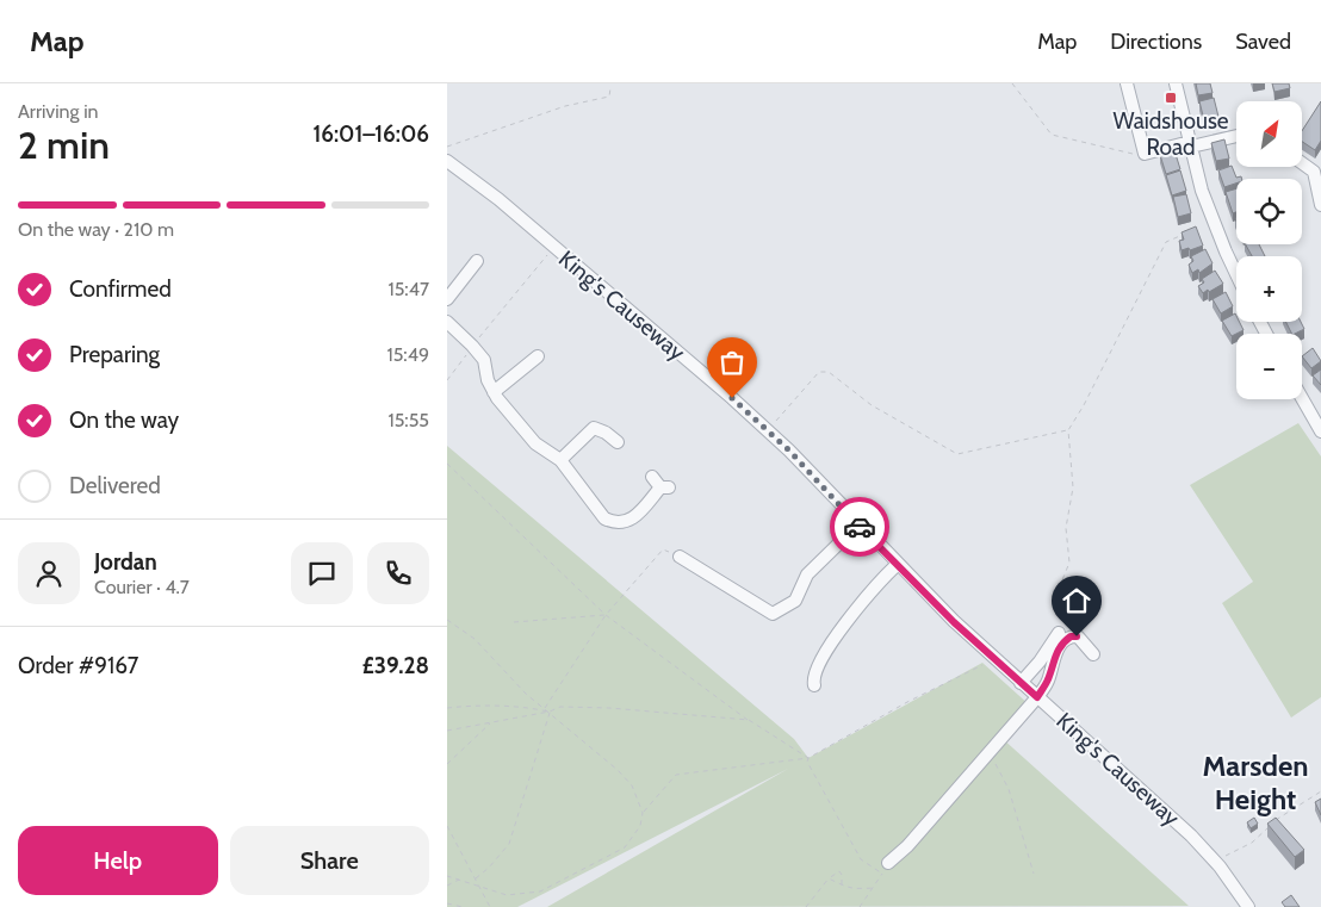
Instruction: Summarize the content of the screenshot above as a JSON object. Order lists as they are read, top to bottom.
{
  "streets": {
    "street": ["King's Causeway"]
  },
  "districts": ["Marsden Height"],
  "places": {
    "transit": ["Waidshouse Road"]
  },
  "north": "top right",
  "page": {
    "header": "Map",
    "nav": ["Map", "Directions", "Saved"],
    "heading": ["2 min", "Arriving in", "16:01–16:06"],
    "panel": [
      "Jordan",
      "Courier · 4.7",
      "Order #9167",
      "£39.28"
    ],
    "map_buttons": ["+", "−"],
    "bar": "On the way · 210 m",
    "list": [
      ["Confirmed", "15:47"],
      ["Preparing", "15:49"],
      ["On the way", "15:55"],
      "Delivered"
    ],
    "buttons": ["Help", "Share"]
  }
}
